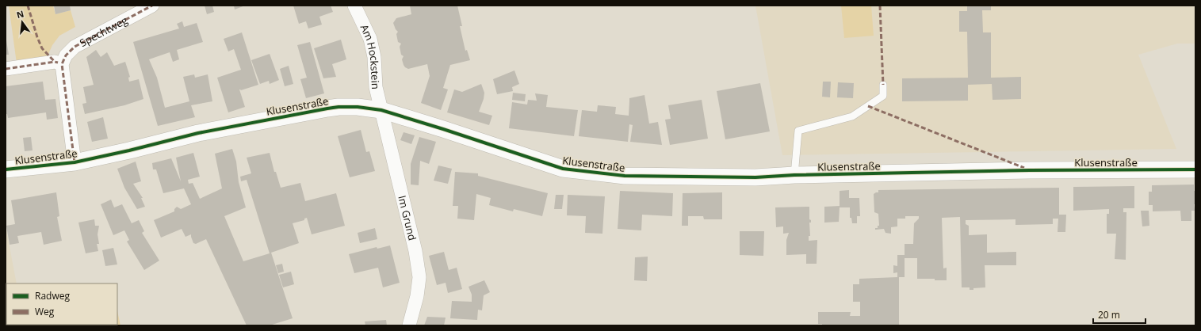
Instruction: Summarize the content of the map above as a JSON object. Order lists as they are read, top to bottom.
{
  "streets": {
    "street": [
      "Spechtweg",
      "Am Hockstein",
      "Klusenstraße",
      "Im Grund"
    ]
  },
  "crossings": [
    ["Am Hockstein", "Klusenstraße"],
    ["Am Hockstein", "Im Grund"],
    ["Klusenstraße", "Im Grund"]
  ],
  "legend": ["Radweg", "Weg"],
  "scale_bar": "20 m",
  "north": "top"
}
